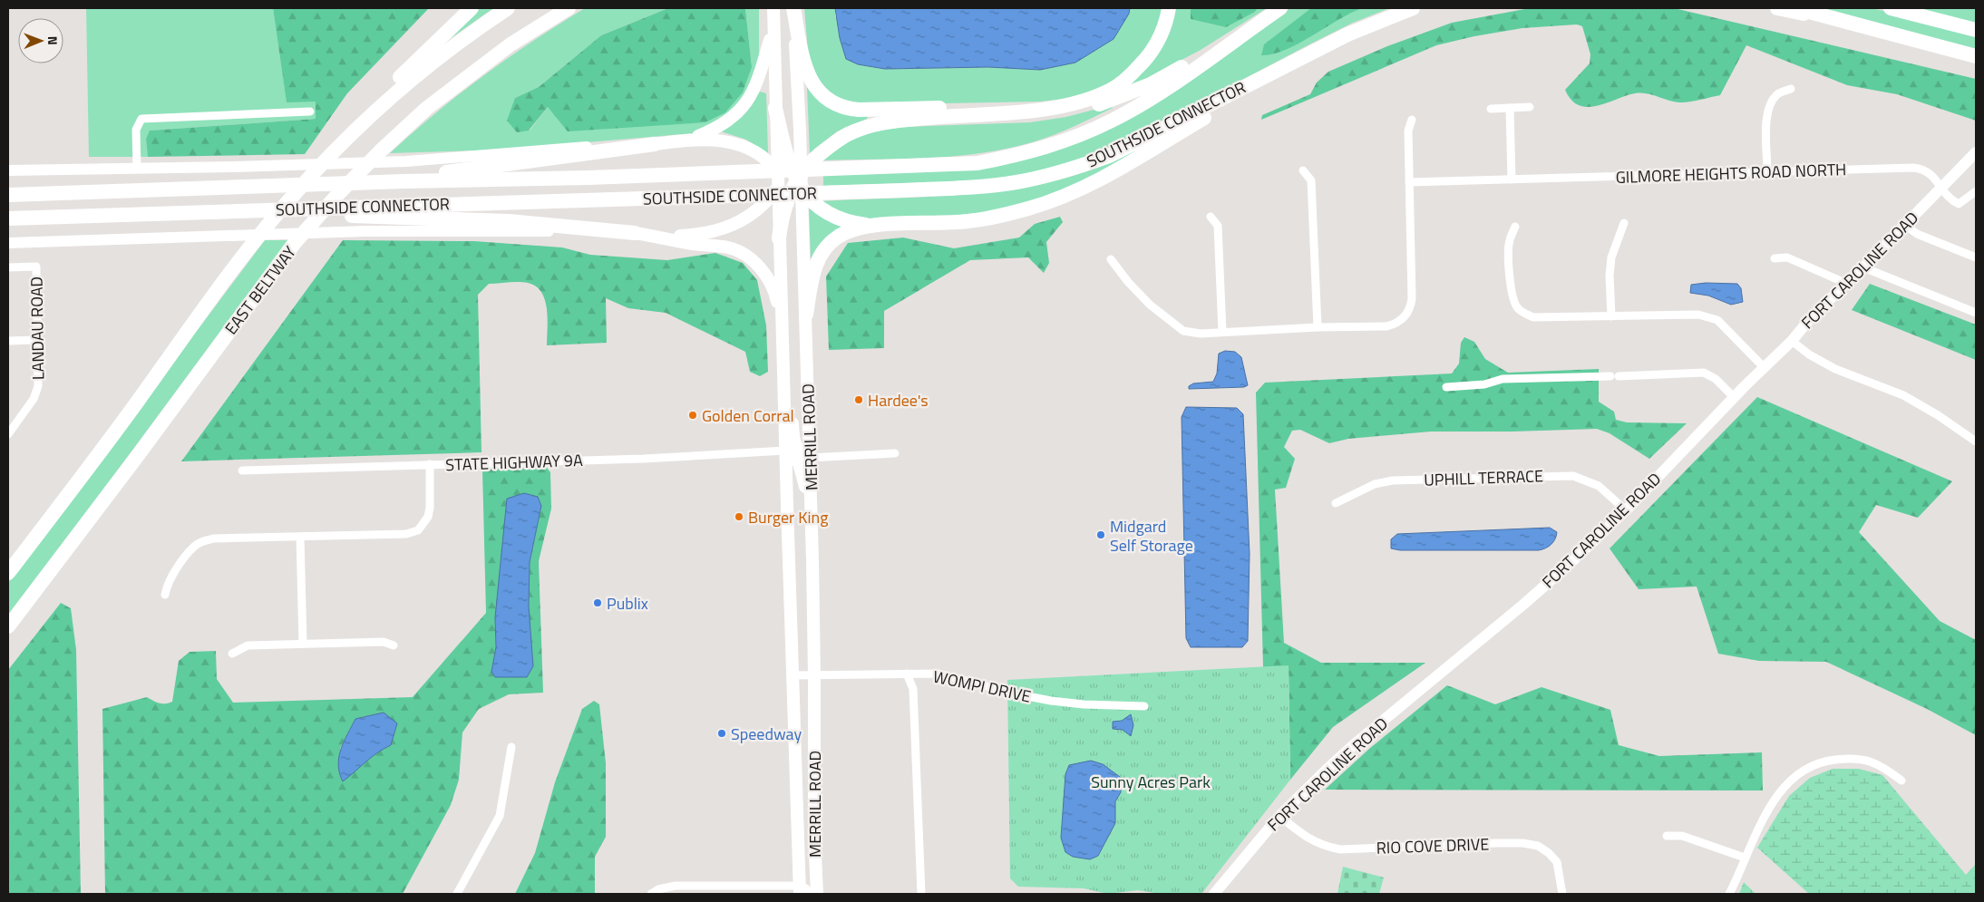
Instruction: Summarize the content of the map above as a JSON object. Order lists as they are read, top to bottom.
{
  "streets": {
    "highway": ["SOUTHSIDE CONNECTOR", "EAST BELTWAY"],
    "main road": ["MERRILL ROAD"],
    "street": [
      "GILMORE HEIGHTS ROAD NORTH",
      "FORT CAROLINE ROAD",
      "LANDAU ROAD",
      "STATE HIGHWAY 9A",
      "UPHILL TERRACE",
      "WOMPI DRIVE",
      "RIO COVE DRIVE"
    ]
  },
  "crossings": [
    ["GILMORE HEIGHTS ROAD NORTH", "FORT CAROLINE ROAD"],
    ["FORT CAROLINE ROAD", "UPHILL TERRACE"],
    ["FORT CAROLINE ROAD", "RIO COVE DRIVE"],
    ["MERRILL ROAD", "STATE HIGHWAY 9A"],
    ["MERRILL ROAD", "WOMPI DRIVE"]
  ],
  "parks": ["Sunny Acres Park"],
  "places": [
    "Hardee's",
    "Golden Corral",
    "Burger King",
    "Midgard Self Storage",
    "Publix",
    "Speedway"
  ],
  "north": "right"
}
